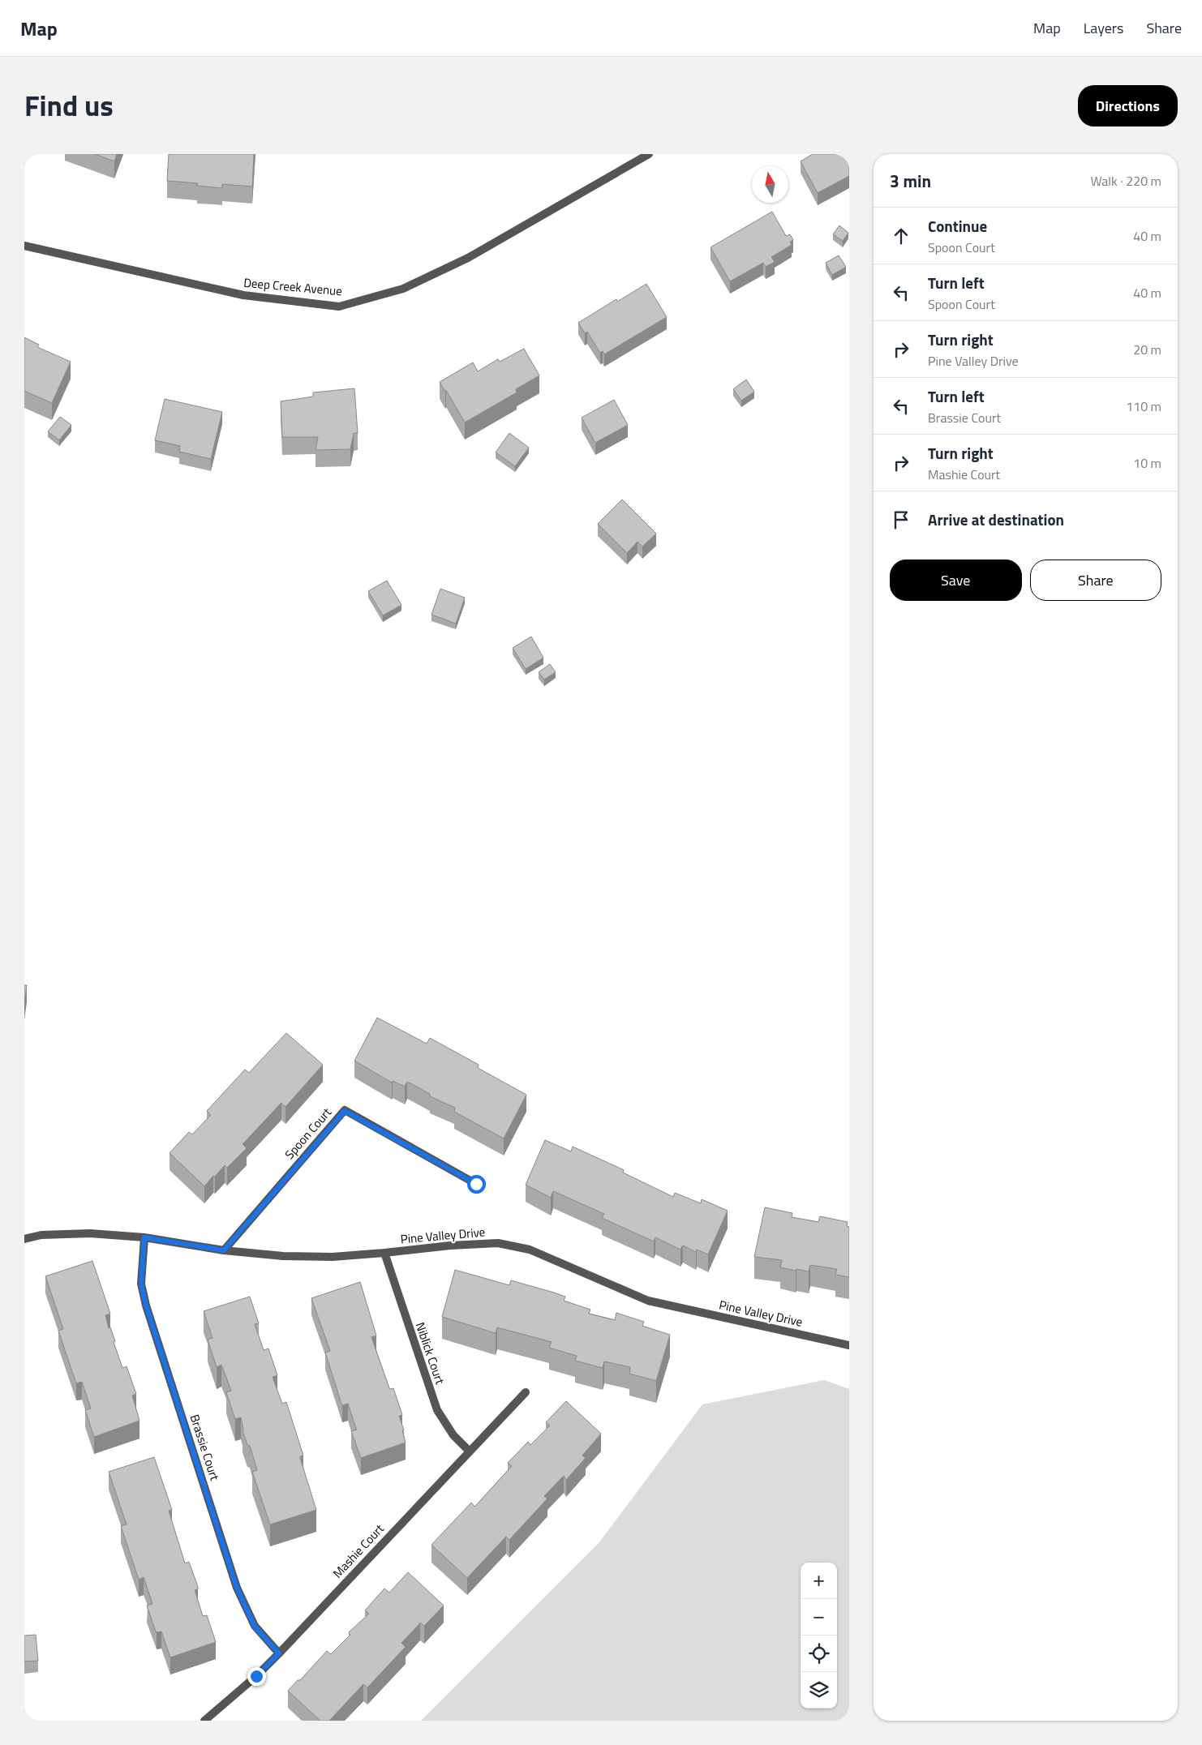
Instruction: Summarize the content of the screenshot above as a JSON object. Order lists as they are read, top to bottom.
{
  "streets": {
    "street": [
      "Deep Creek Avenue",
      "Spoon Court",
      "Pine Valley Drive",
      "Niblick Court",
      "Brassie Court",
      "Mashie Court"
    ]
  },
  "crossings": [
    ["Spoon Court", "Pine Valley Drive"],
    ["Pine Valley Drive", "Niblick Court"],
    ["Pine Valley Drive", "Brassie Court"],
    ["Niblick Court", "Mashie Court"],
    ["Brassie Court", "Mashie Court"]
  ],
  "north": "top",
  "page": {
    "header": "Map",
    "nav": ["Map", "Layers", "Share"],
    "title": "Find us",
    "buttons": [
      "Directions",
      ["Save", "Share"]
    ],
    "heading": ["3 min", "Walk · 220 m"],
    "list": [
      ["Continue", "Spoon Court", "40 m"],
      ["Turn left", "Spoon Court", "40 m"],
      ["Turn right", "Pine Valley Drive", "20 m"],
      ["Turn left", "Brassie Court", "110 m"],
      ["Turn right", "Mashie Court", "10 m"],
      "Arrive at destination"
    ],
    "map_buttons": ["+", "−"]
  }
}
